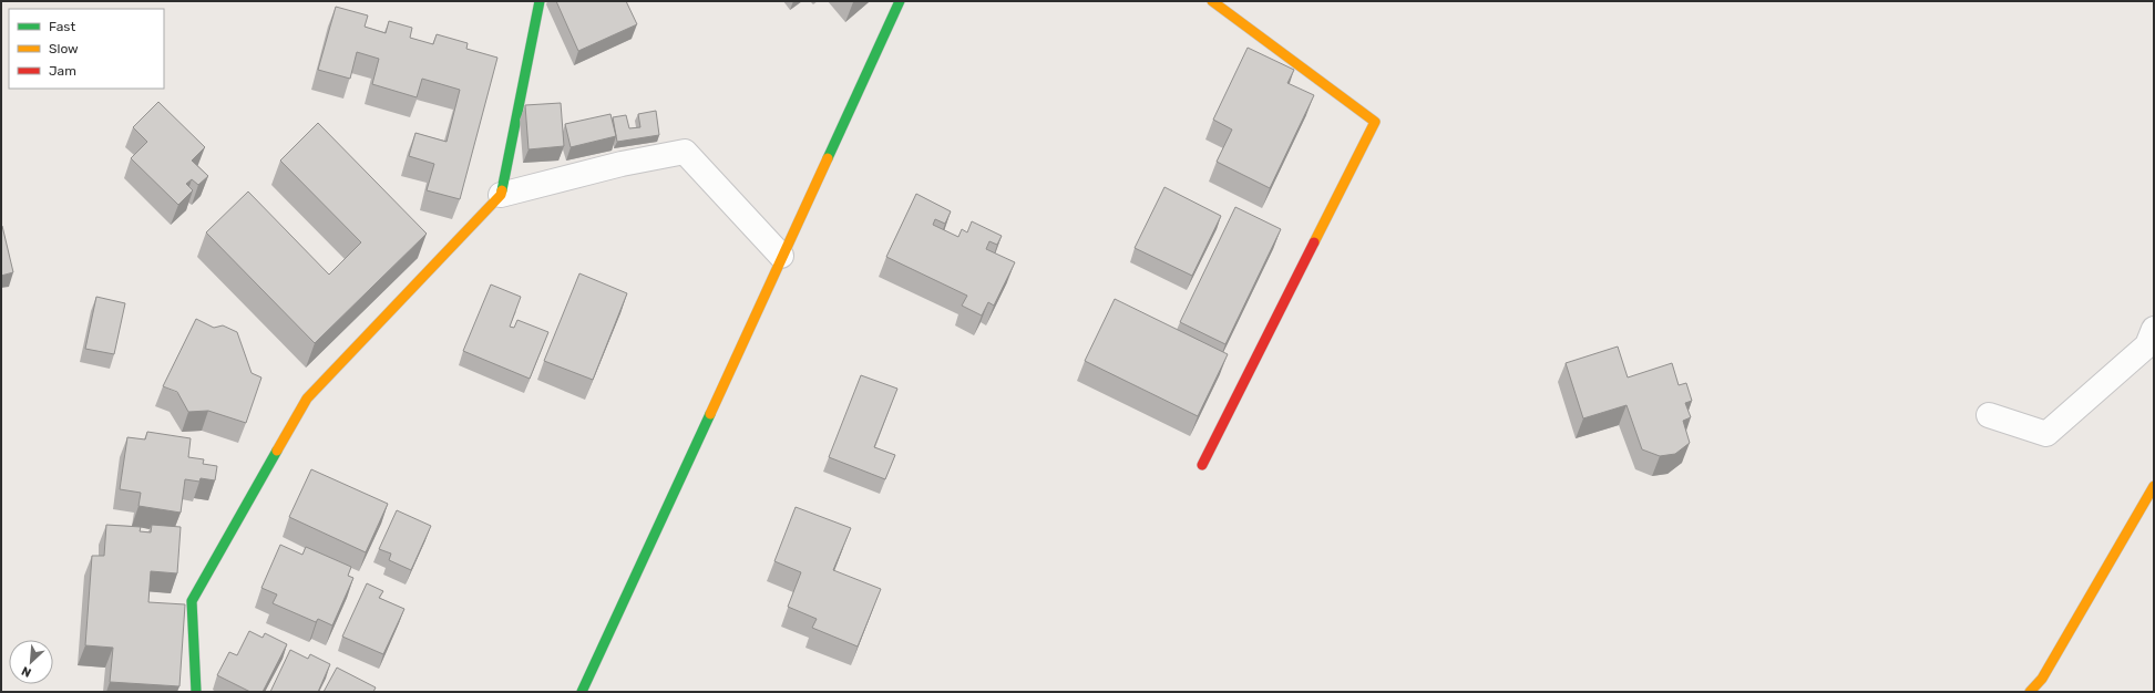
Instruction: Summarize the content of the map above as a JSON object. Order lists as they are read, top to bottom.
{
  "legend": ["Fast", "Slow", "Jam"],
  "north": "bottom left"
}
